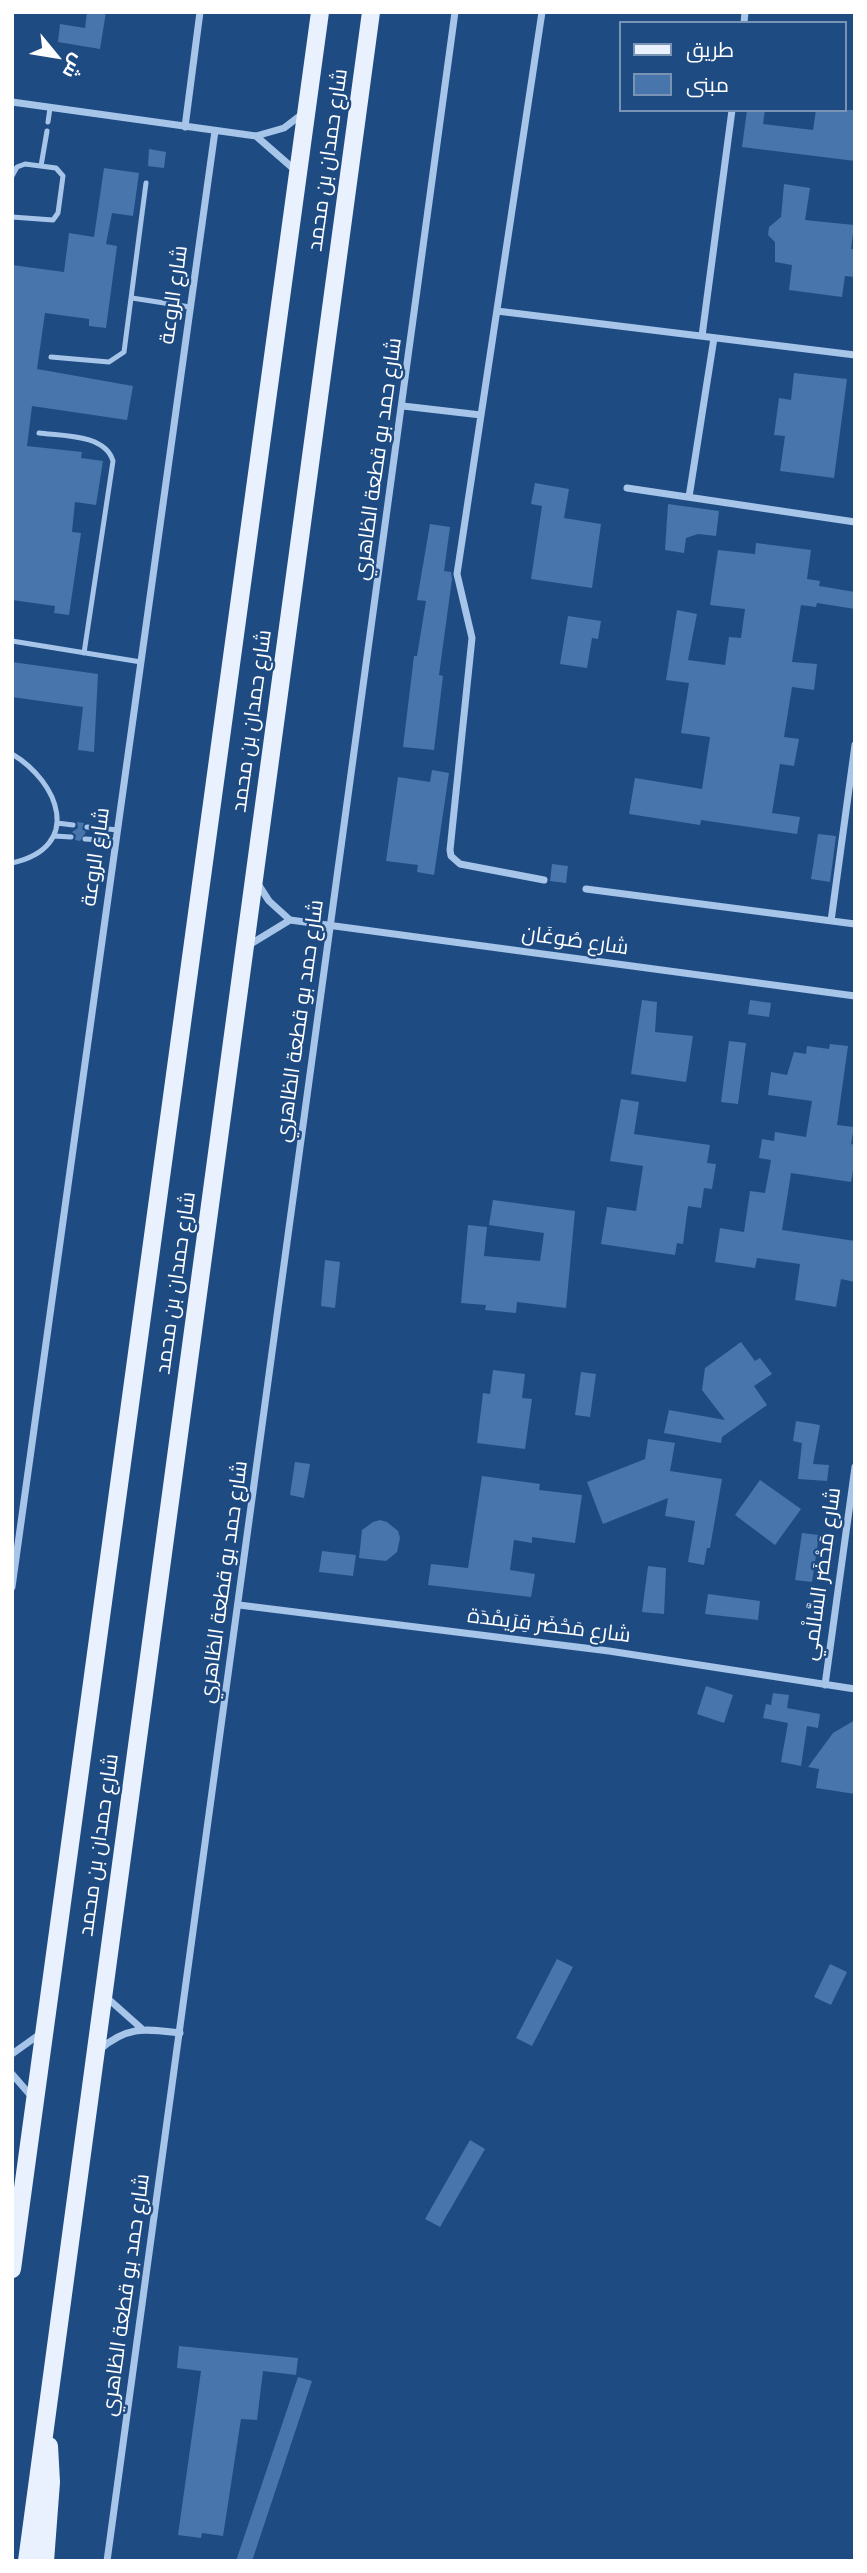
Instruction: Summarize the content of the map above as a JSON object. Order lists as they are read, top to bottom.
{
  "streets": {
    "main road": ["شارع حمدان بن محمد"],
    "street": [
      "شارع الروعة",
      "شارع حمد بو قطعة الظاهري",
      "شارع صُوغَان",
      "شارع مَحْضَر السَّالْمي",
      "شارع مَحْضَر قِرَيمْدَة"
    ]
  },
  "crossings": [
    ["شارع حمد بو قطعة الظاهري", "شارع صُوغَان"],
    ["شارع حمد بو قطعة الظاهري", "شارع مَحْضَر قِرَيمْدَة"],
    ["شارع مَحْضَر السَّالْمي", "شارع مَحْضَر قِرَيمْدَة"]
  ],
  "legend": ["طريق", "مبنى"],
  "north": "bottom right"
}
